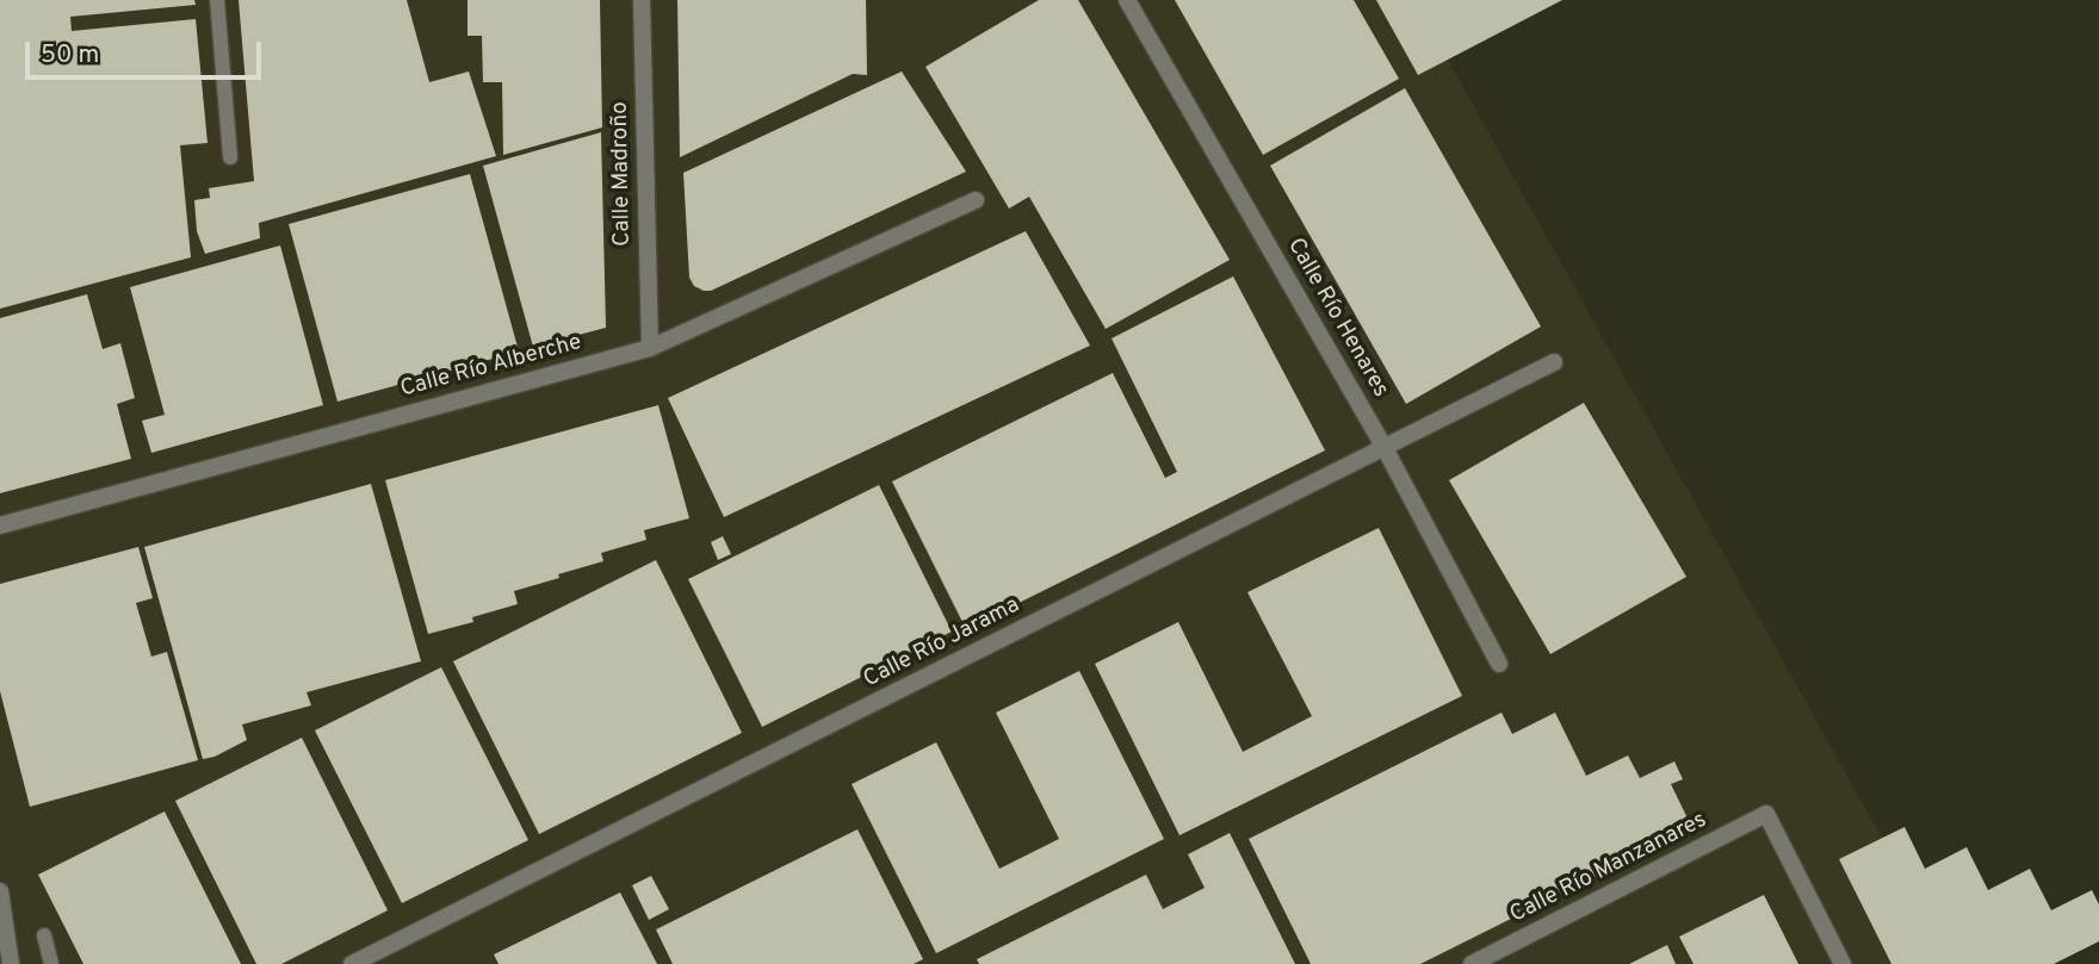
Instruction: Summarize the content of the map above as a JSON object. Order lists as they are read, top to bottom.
{
  "streets": {
    "street": [
      "Calle Madroño",
      "Calle Río Henares",
      "Calle Río Alberche",
      "Calle Río Jarama",
      "Calle Río Manzanares"
    ]
  },
  "crossings": [
    ["Calle Madroño", "Calle Río Alberche"],
    ["Calle Río Henares", "Calle Río Jarama"]
  ],
  "scale_bar": "50 m"
}
